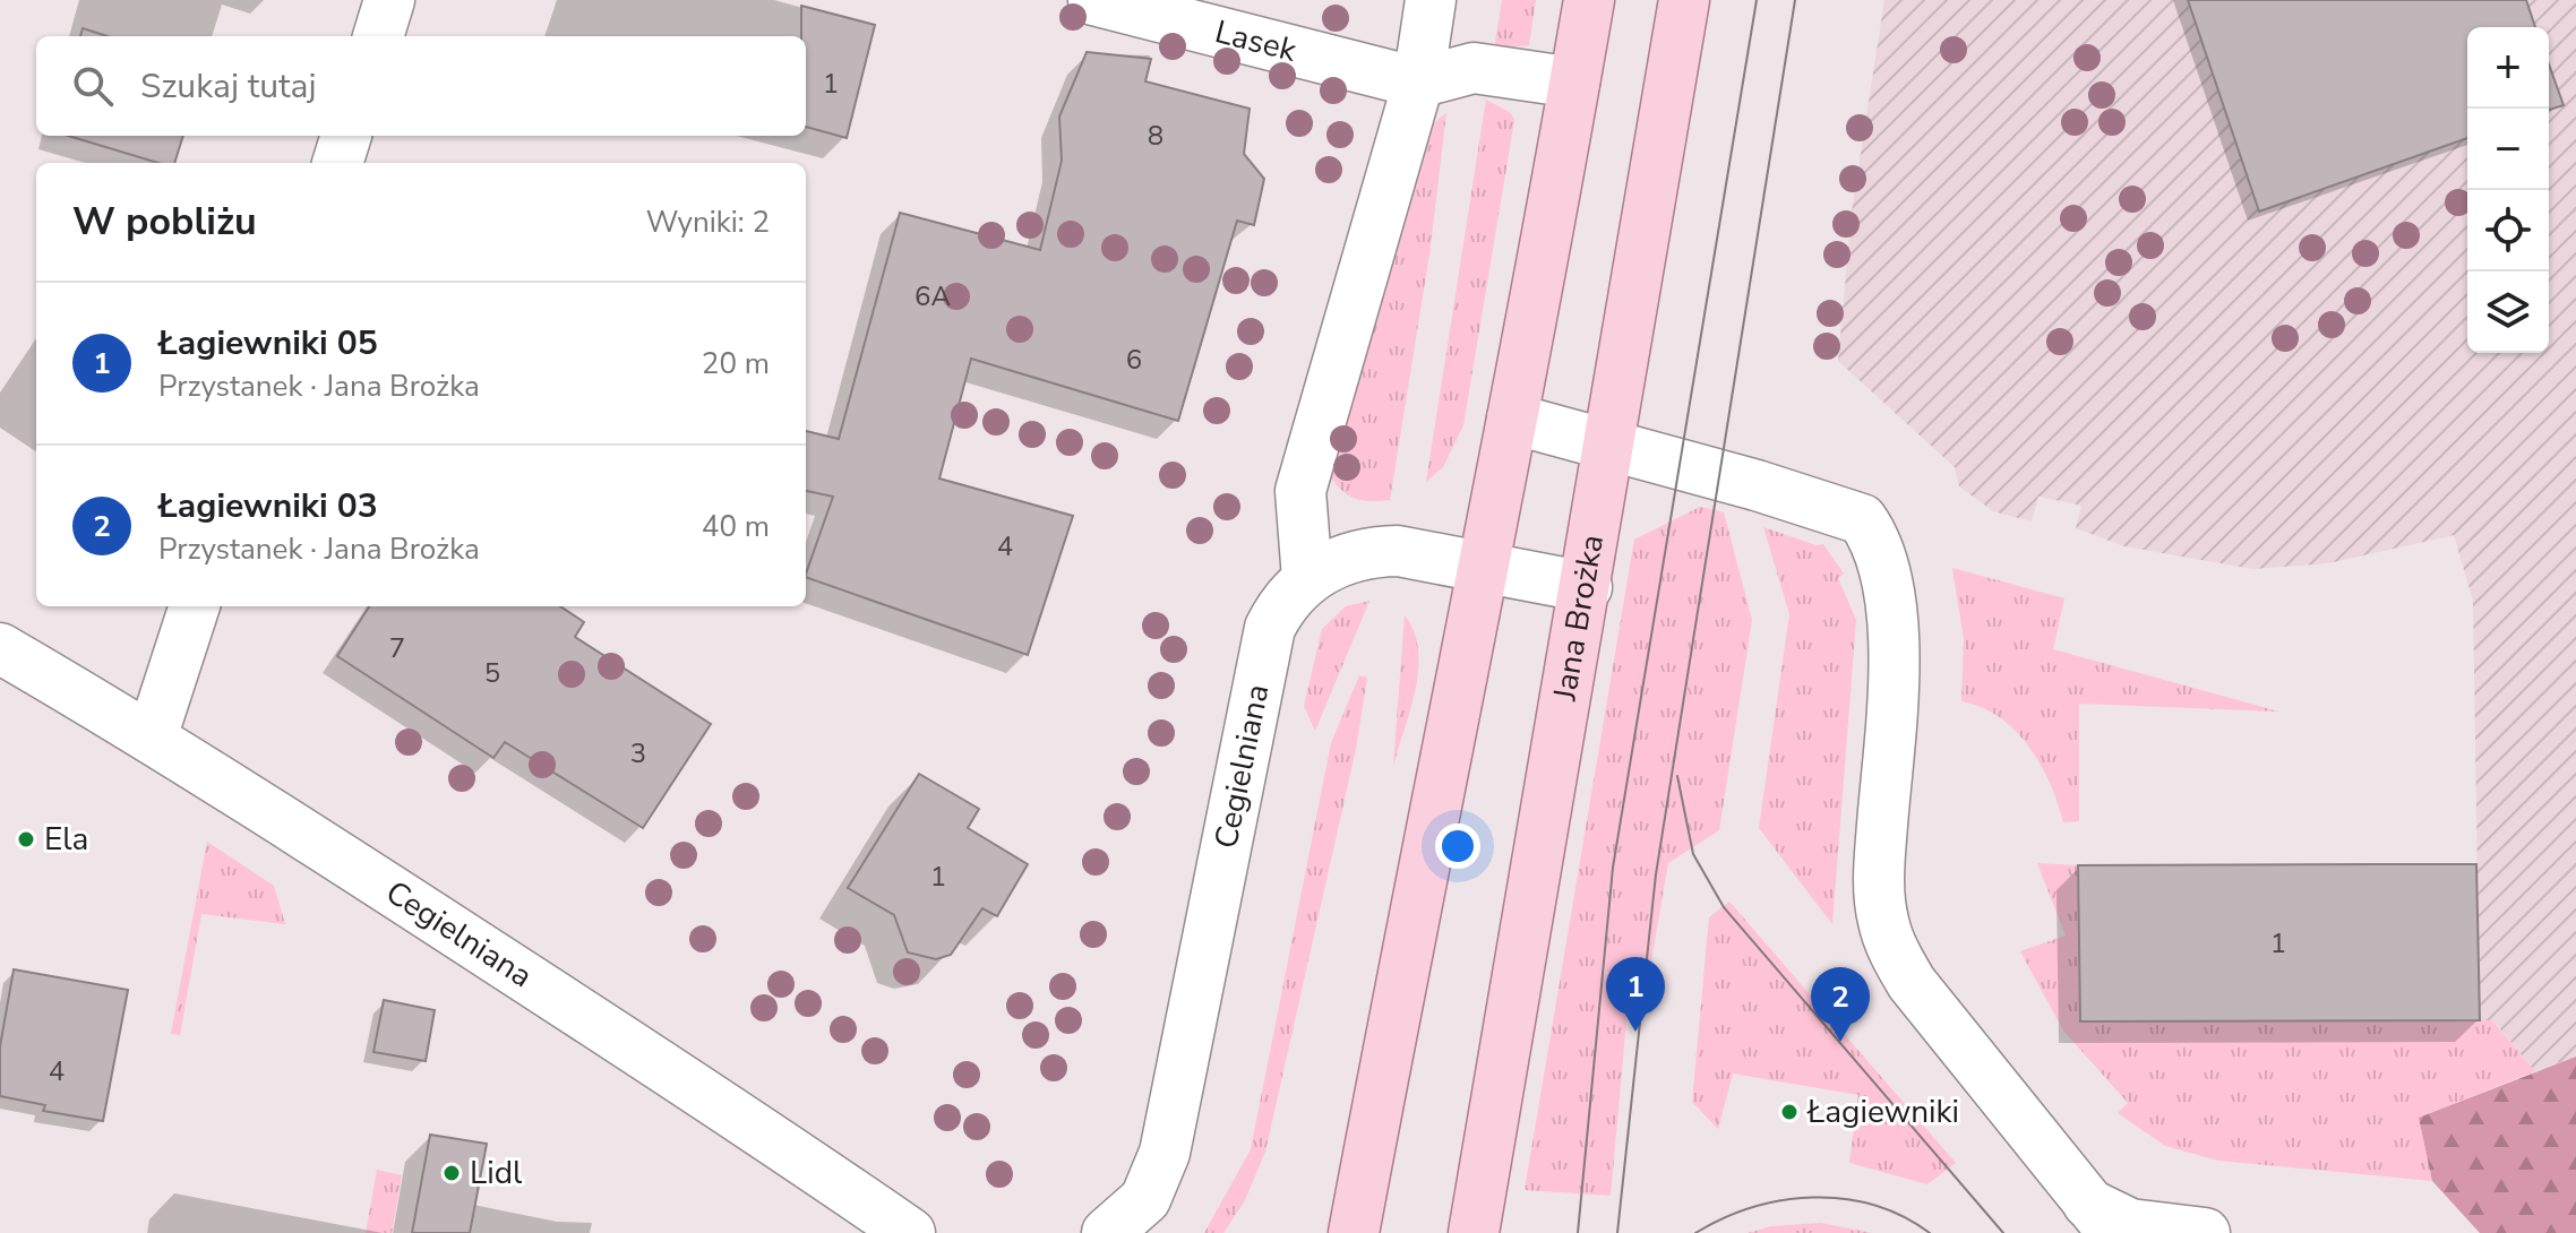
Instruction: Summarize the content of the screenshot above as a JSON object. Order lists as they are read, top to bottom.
{
  "streets": {
    "main road": ["Jana Brożka"],
    "street": ["Lasek", "Cegielniana"]
  },
  "crossings": [
    ["Jana Brożka", "Cegielniana"]
  ],
  "places": ["Ela", "Łagiewniki", "Lidl"],
  "house_numbers": [
    "1",
    "8",
    "6A",
    "6",
    "4",
    "7",
    "5",
    "3",
    "1",
    "1",
    "4"
  ],
  "page": {
    "map_buttons": ["+", "−"],
    "search": "Szukaj tutaj",
    "heading": ["W pobliżu", "Wyniki: 2"],
    "list": [
      {
        "mark": "1",
        "name": "Łagiewniki 05",
        "note": "Przystanek · Jana Brożka",
        "value": "20 m"
      },
      {
        "mark": "2",
        "name": "Łagiewniki 03",
        "note": "Przystanek · Jana Brożka",
        "value": "40 m"
      }
    ],
    "pins": ["1", "2"]
  }
}
